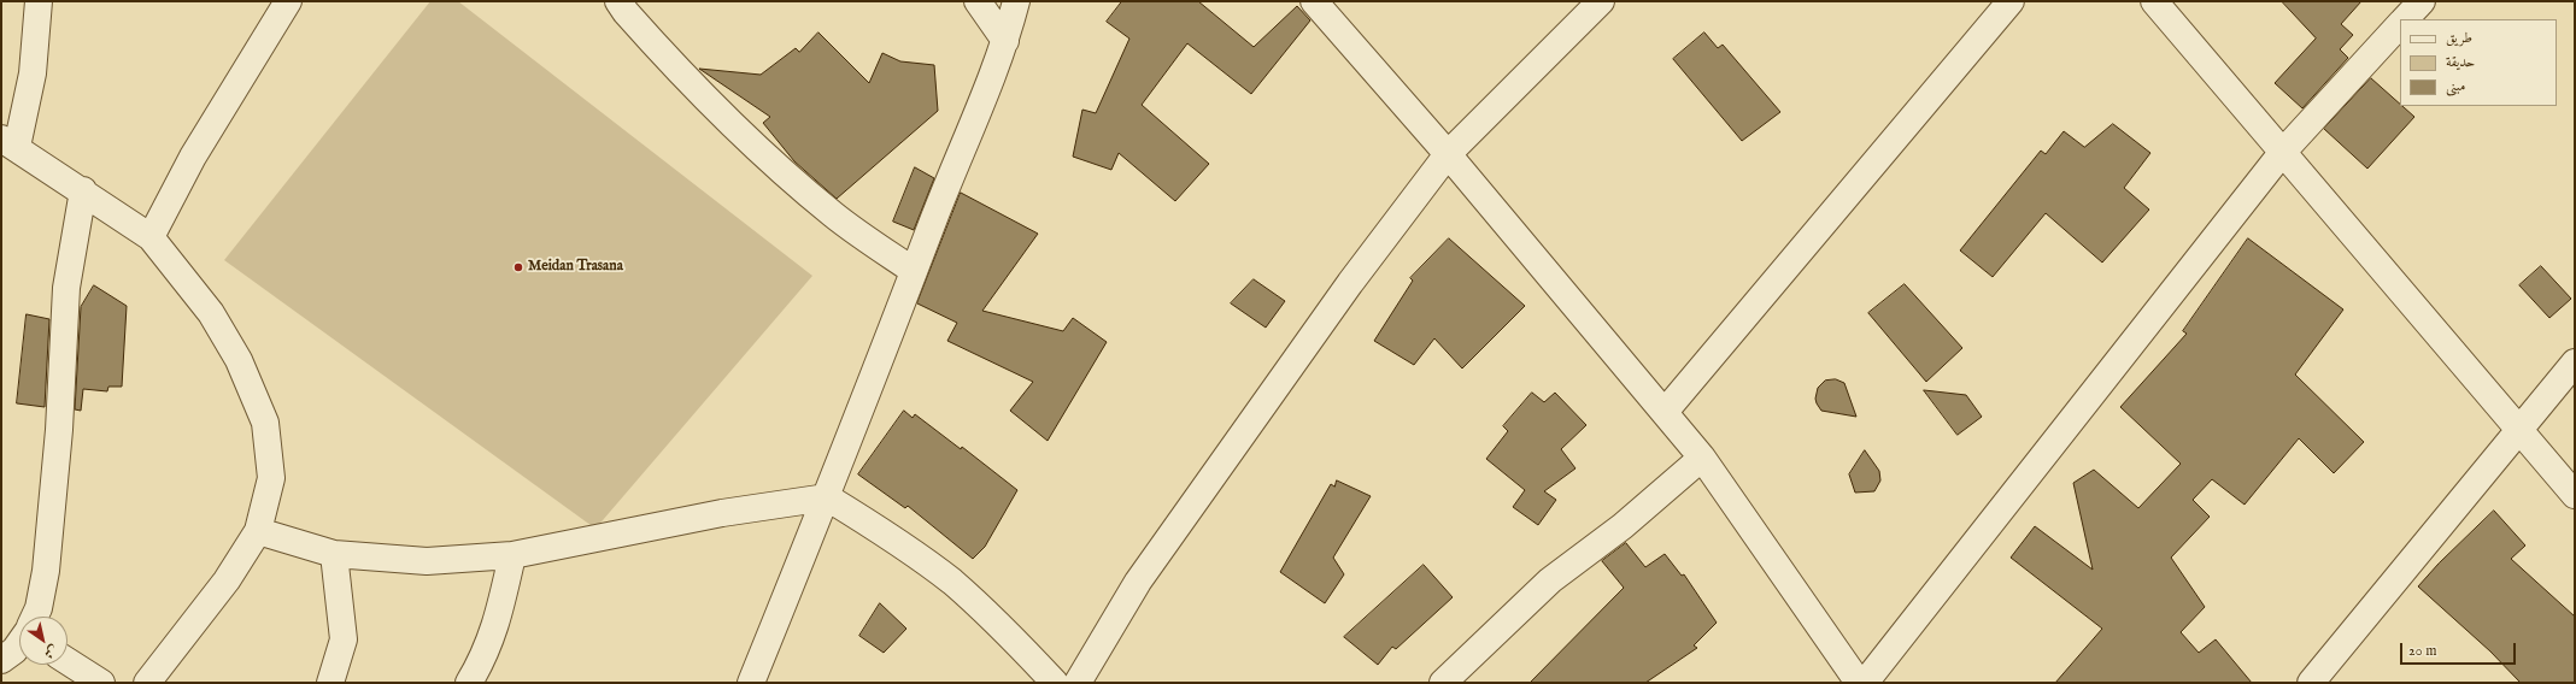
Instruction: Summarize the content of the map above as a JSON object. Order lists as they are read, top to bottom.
{
  "places": ["Meidan Trasana"],
  "legend": ["طريق", "حديقة", "مبنى"],
  "scale_bar": "20 m",
  "north": "bottom right"
}
